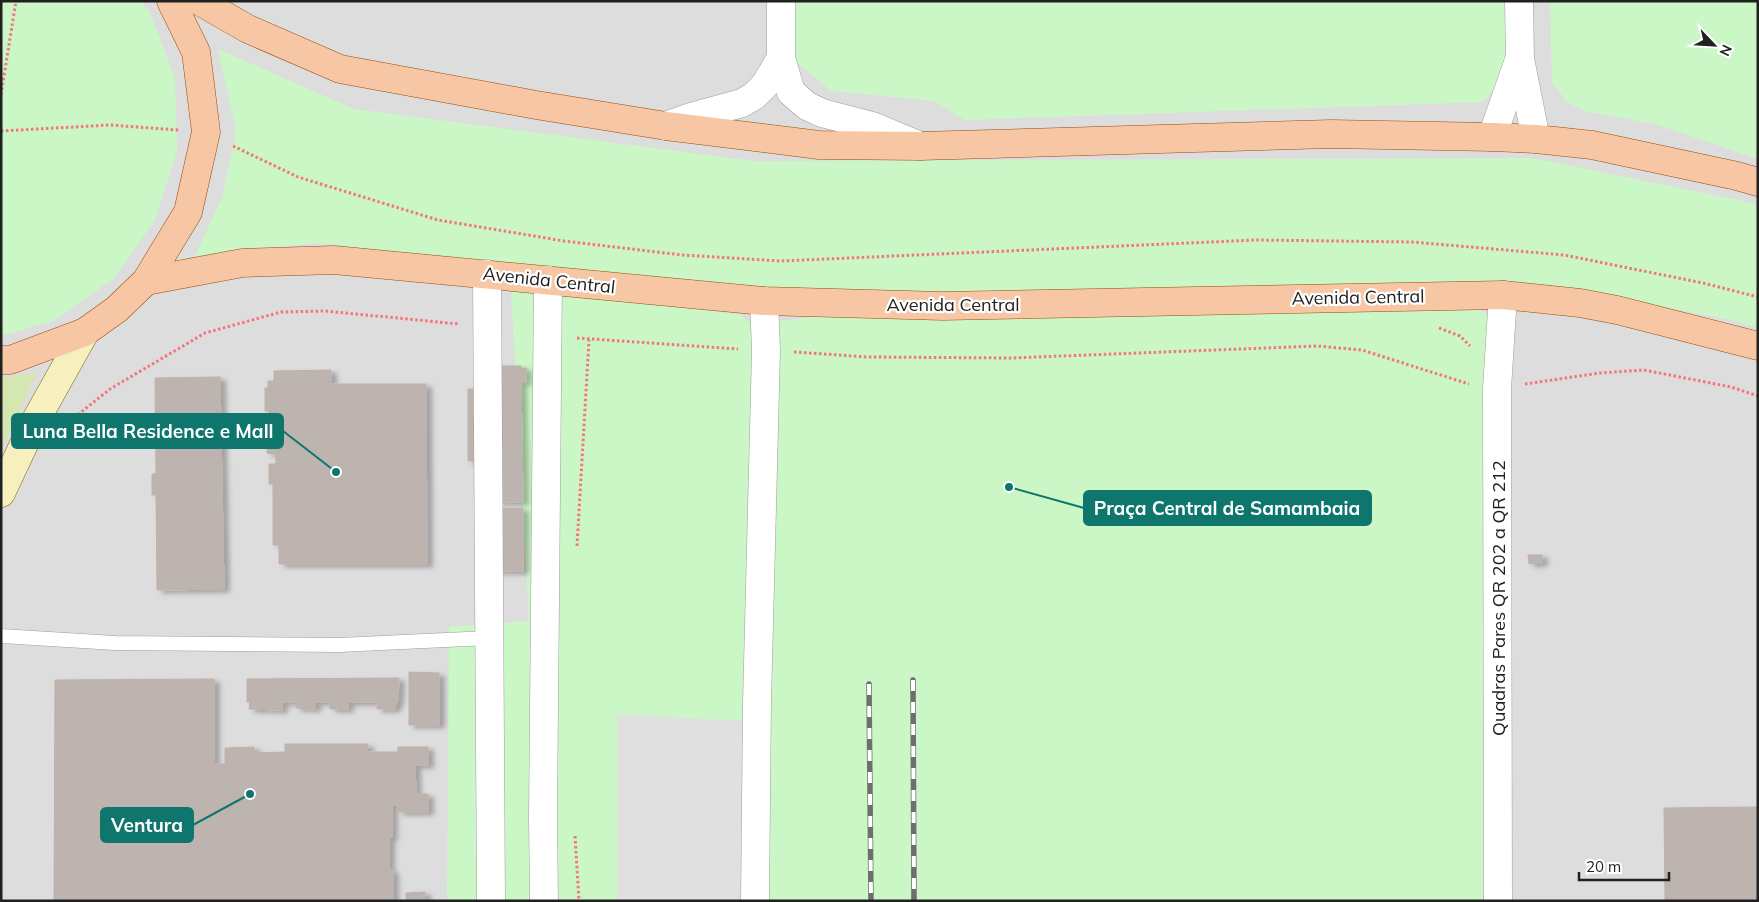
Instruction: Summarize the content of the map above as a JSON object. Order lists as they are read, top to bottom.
{
  "streets": {
    "main road": ["Avenida Central"],
    "street": ["Quadras Pares QR 202 a QR 212"]
  },
  "crossings": [
    ["Avenida Central", "Quadras Pares QR 202 a QR 212"]
  ],
  "places": ["Luna Bella Residence e Mall", "Praça Central de Samambaia", "Ventura"],
  "scale_bar": "20 m",
  "north": "bottom right"
}
